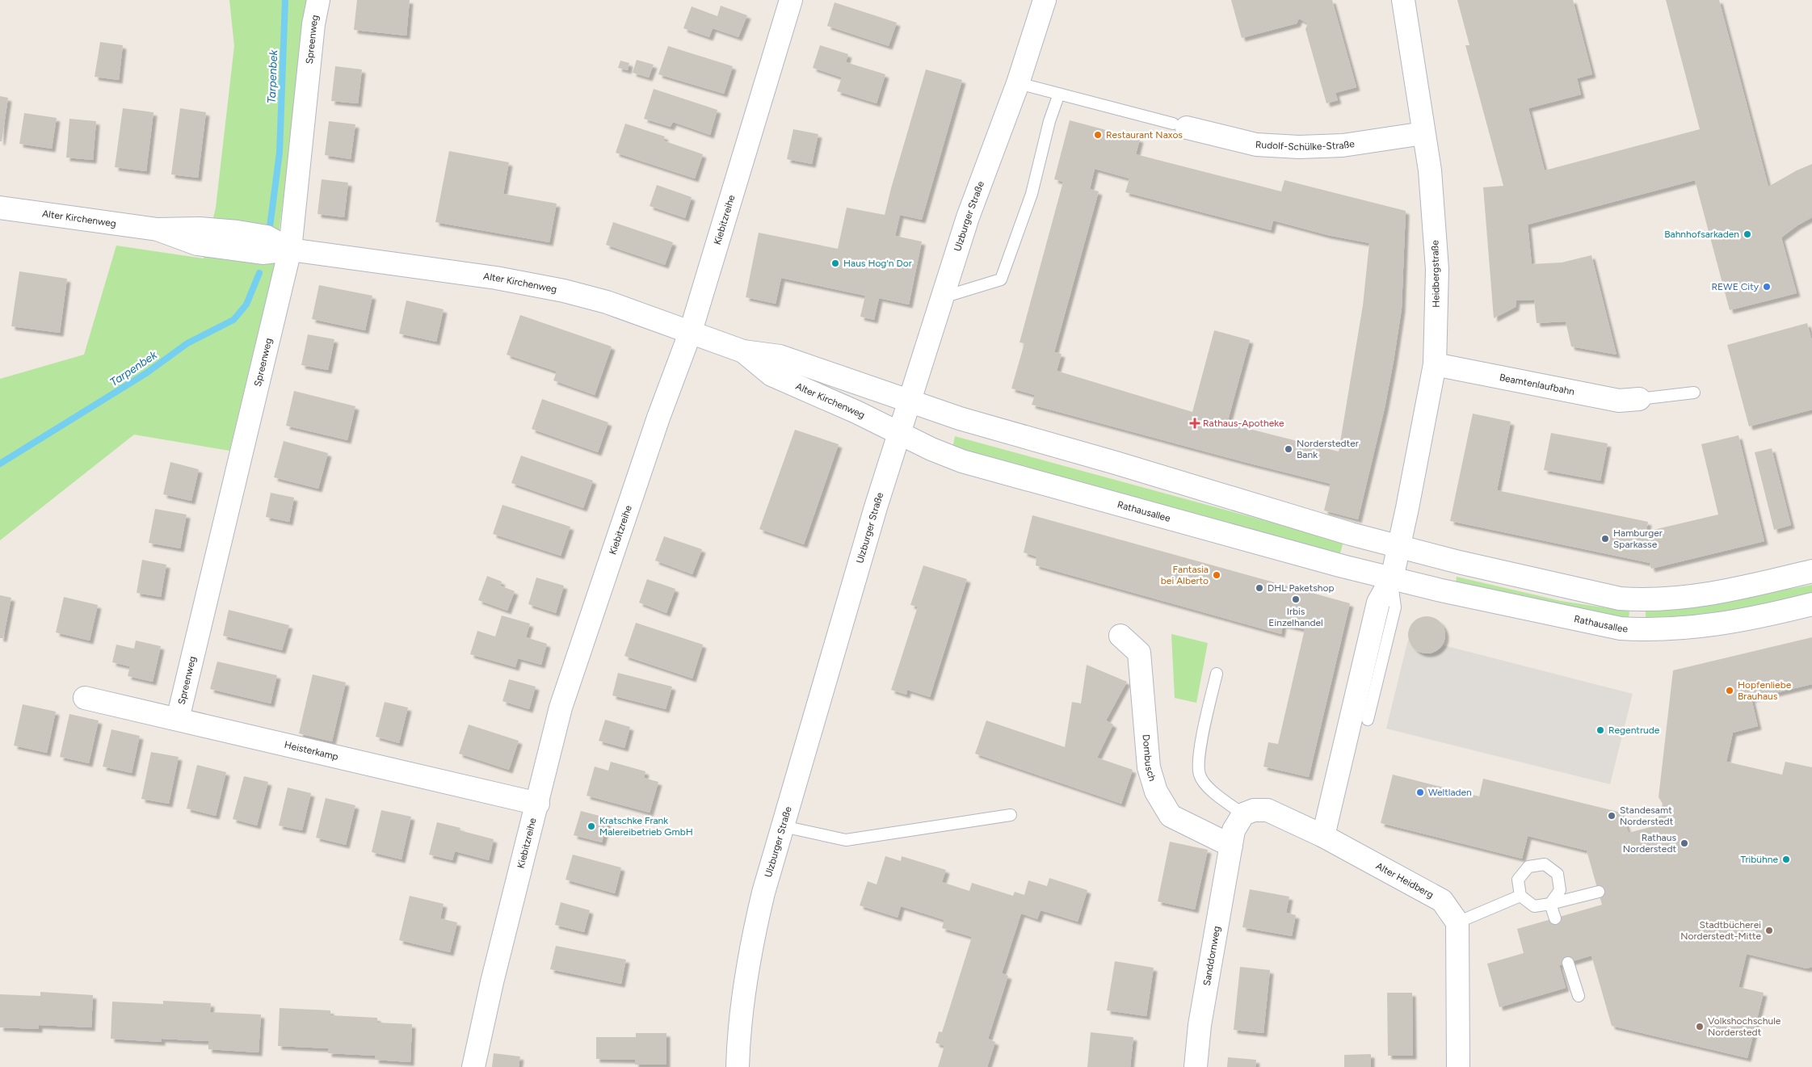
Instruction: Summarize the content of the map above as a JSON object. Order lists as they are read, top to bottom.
{
  "streets": {
    "street": [
      "Spreenweg",
      "Rudolf-Schülke-Straße",
      "Ulzburger Straße",
      "Alter Kirchenweg",
      "Kiebitzreihe",
      "Heidbergstraße",
      "Beamtenlaufbahn",
      "Rathausallee",
      "Heisterkamp",
      "Dornbusch",
      "Alter Heidberg",
      "Sanddornweg"
    ]
  },
  "crossings": [
    ["Spreenweg", "Alter Kirchenweg"],
    ["Spreenweg", "Heisterkamp"],
    ["Rudolf-Schülke-Straße", "Heidbergstraße"],
    ["Ulzburger Straße", "Alter Kirchenweg"],
    ["Ulzburger Straße", "Rathausallee"],
    ["Alter Kirchenweg", "Kiebitzreihe"],
    ["Alter Kirchenweg", "Rathausallee"],
    ["Kiebitzreihe", "Heisterkamp"],
    ["Heidbergstraße", "Beamtenlaufbahn"],
    ["Dornbusch", "Sanddornweg"]
  ],
  "water": ["Tarpenbek"],
  "places": {
    "other": [
      "Restaurant Naxos",
      "Bahnhofsarkaden",
      "Haus Hog'n Dor",
      "REWE City",
      "Norderstedter Bank",
      "Hamburger Sparkasse",
      "Fantasia bei Alberto",
      "DHL Paketshop",
      "Irbis Einzelhandel",
      "Hopfenliebe Brauhaus",
      "Regentrude",
      "Weltladen",
      "Standesamt Norderstedt",
      "Kratschke Frank Malereibetrieb GmbH",
      "Rathaus Norderstedt",
      "Tribühne",
      "Stadtbücherei Norderstedt-Mitte",
      "Volkshochschule Norderstedt"
    ],
    "health": ["Rathaus-Apotheke"]
  }
}
